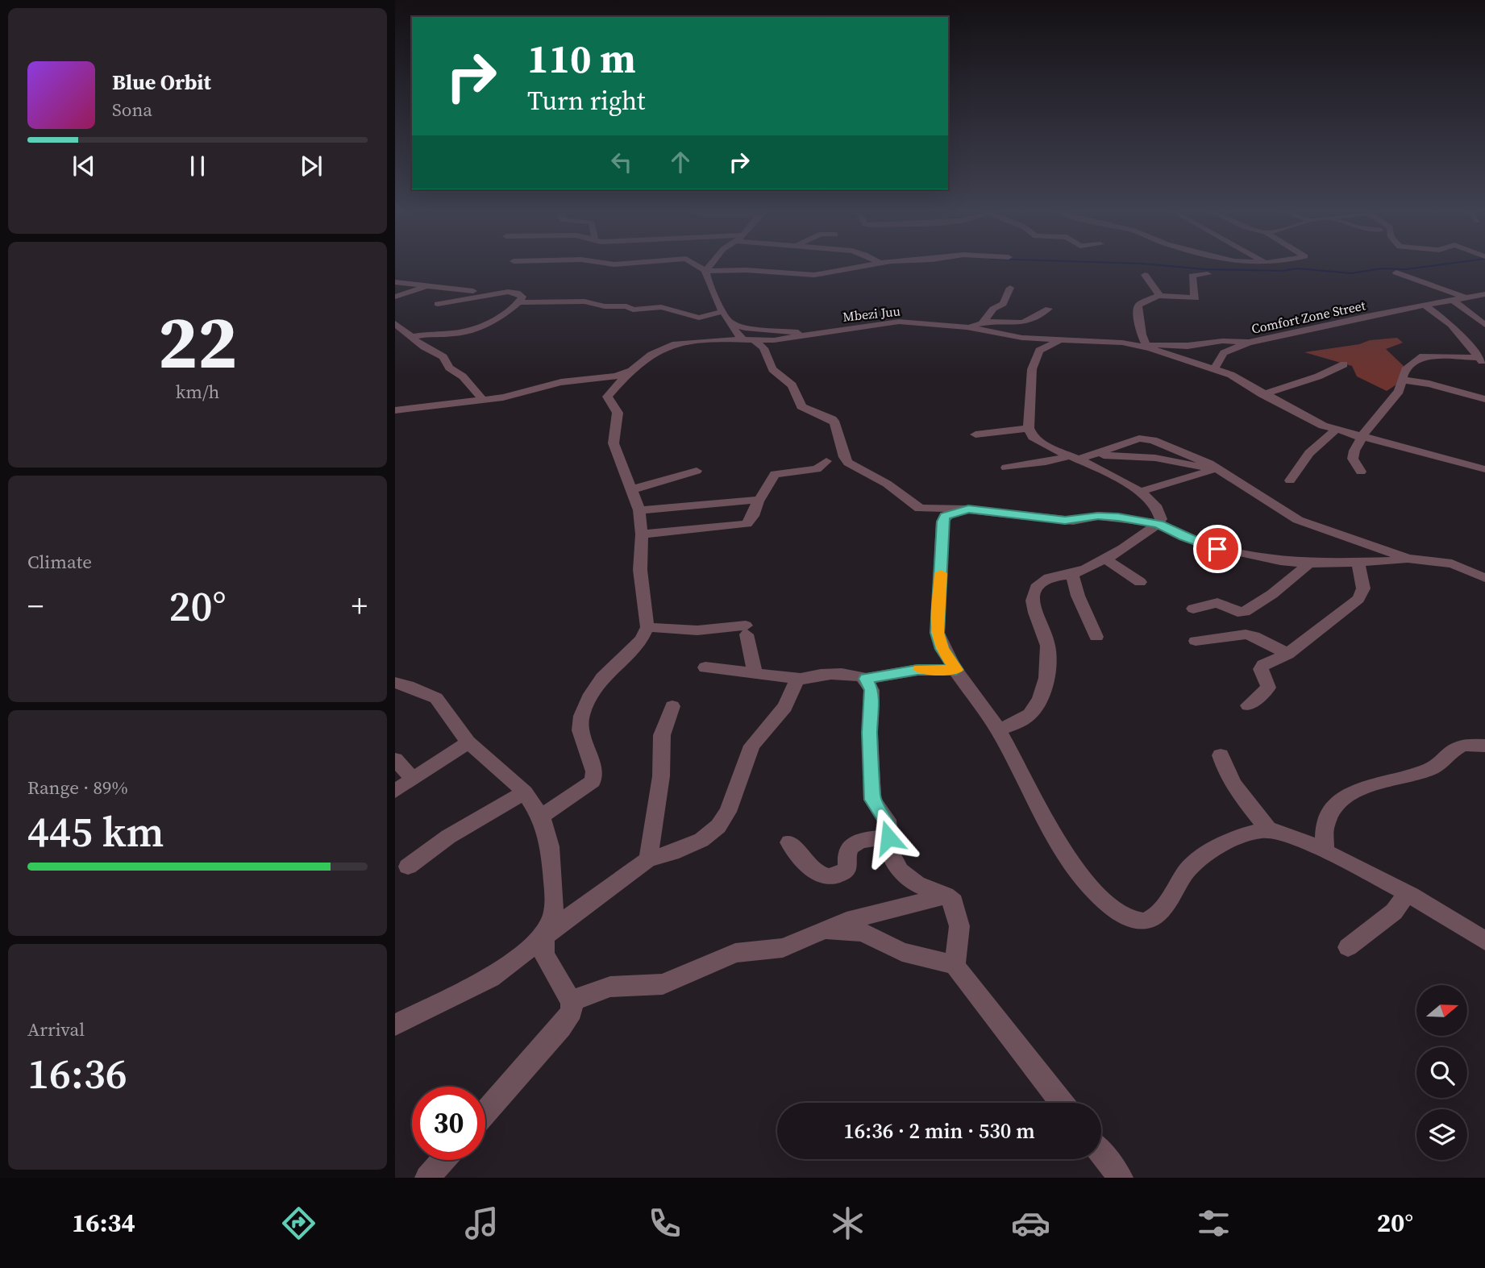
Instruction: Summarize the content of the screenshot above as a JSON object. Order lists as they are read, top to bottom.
{
  "streets": {
    "street": ["Mbezi Juu", "Comfort Zone Street"]
  },
  "north": "right",
  "page": {
    "turn": ["110 m", "Turn right"],
    "song": ["Blue Orbit", "Sona"],
    "tile": [
      ["22", "km/h"],
      "Climate",
      ["Range · 89%", "445 km"],
      ["Arrival", "16:36"]
    ],
    "heat": ["−", "20°", "+"],
    "limit": "30",
    "trip": "16:36 · 2 min · 530 m",
    "tabs": ["16:34", "20°"]
  }
}
